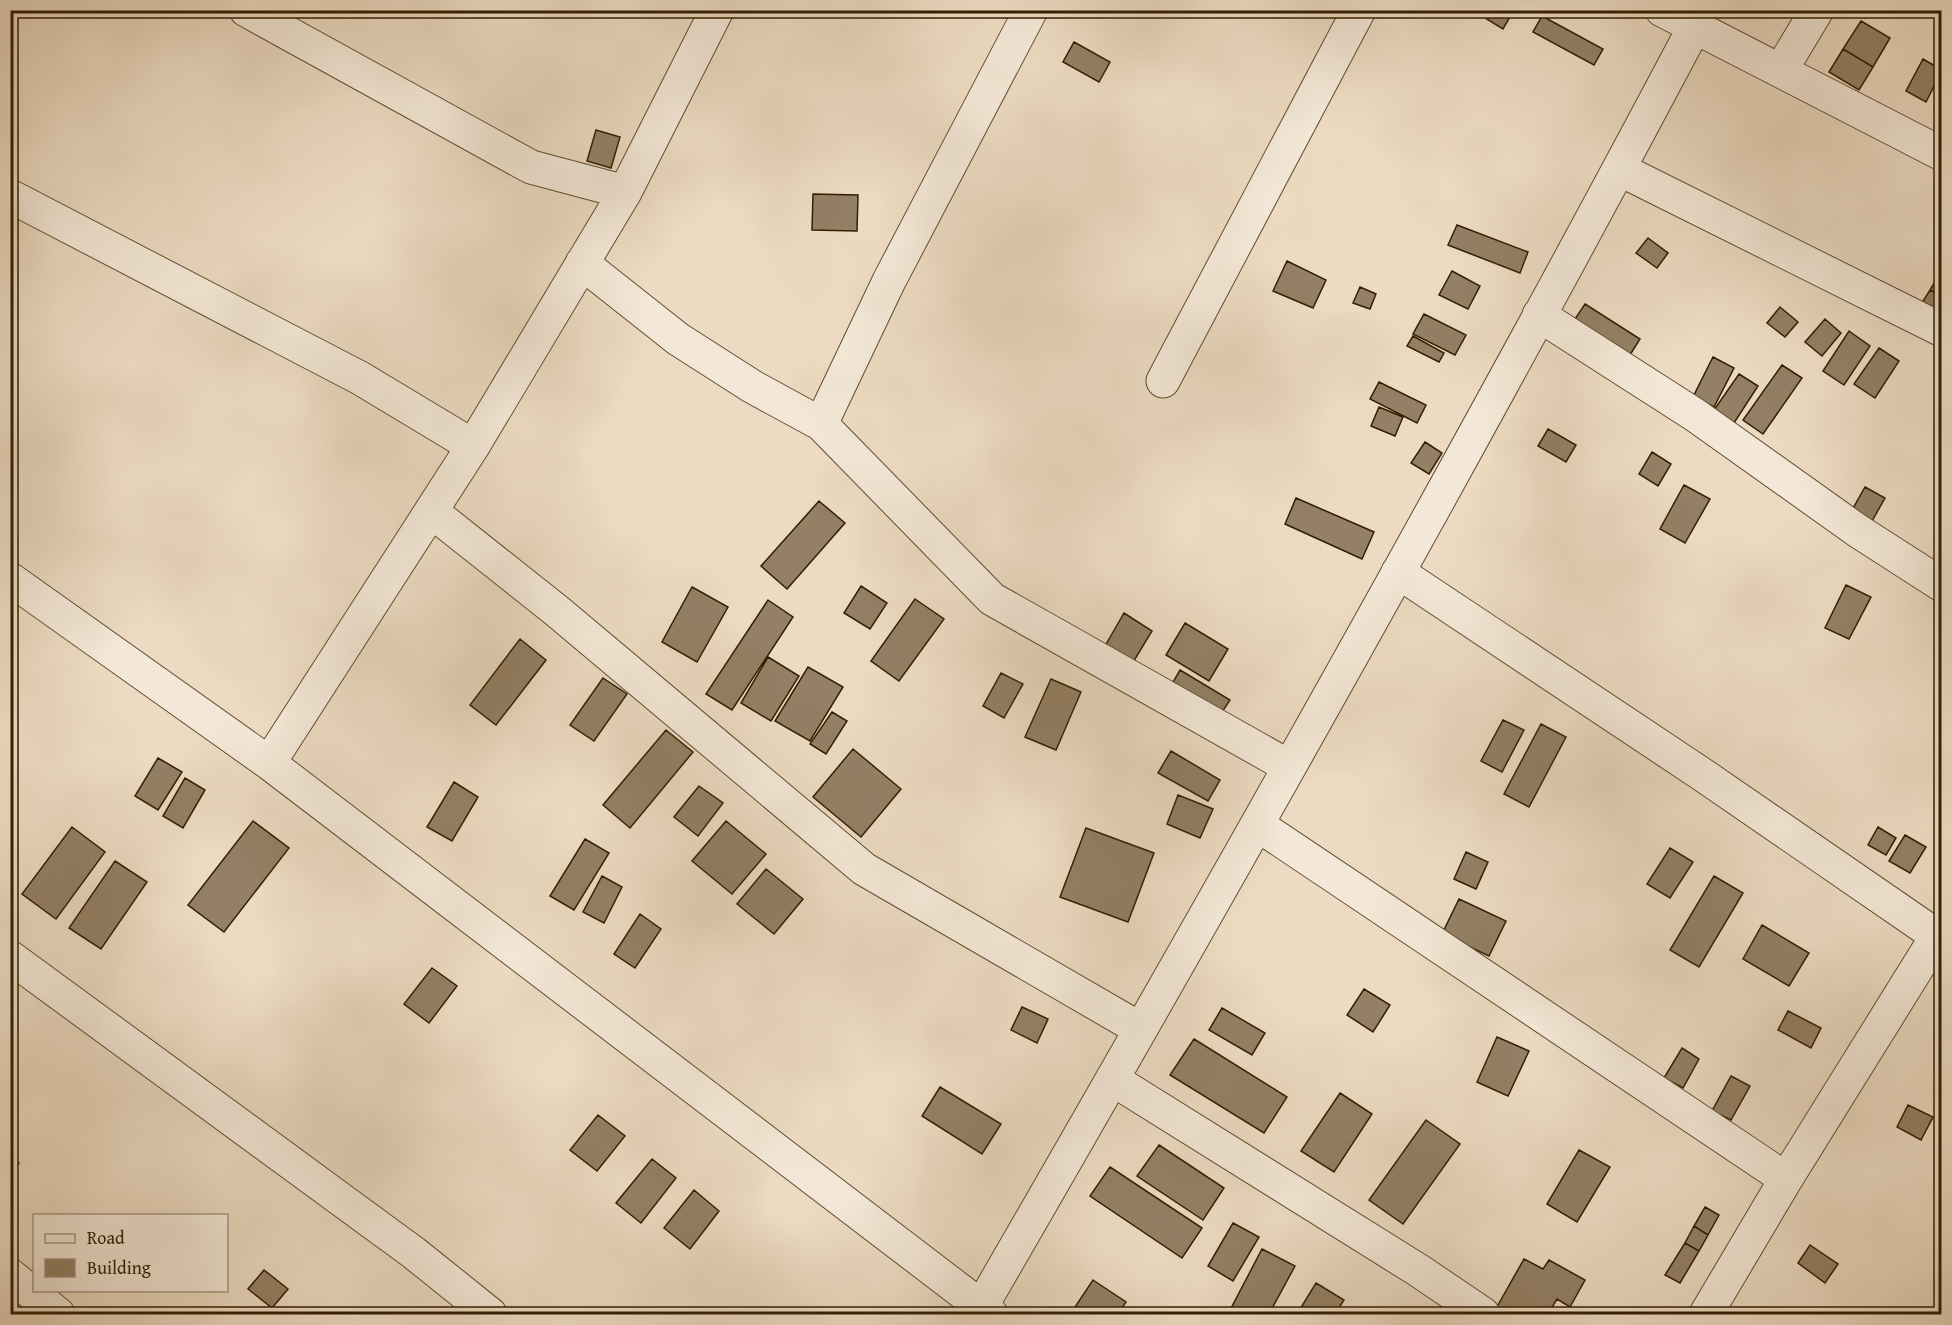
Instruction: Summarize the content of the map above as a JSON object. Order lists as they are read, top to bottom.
{
  "legend": ["Road", "Building"]
}
